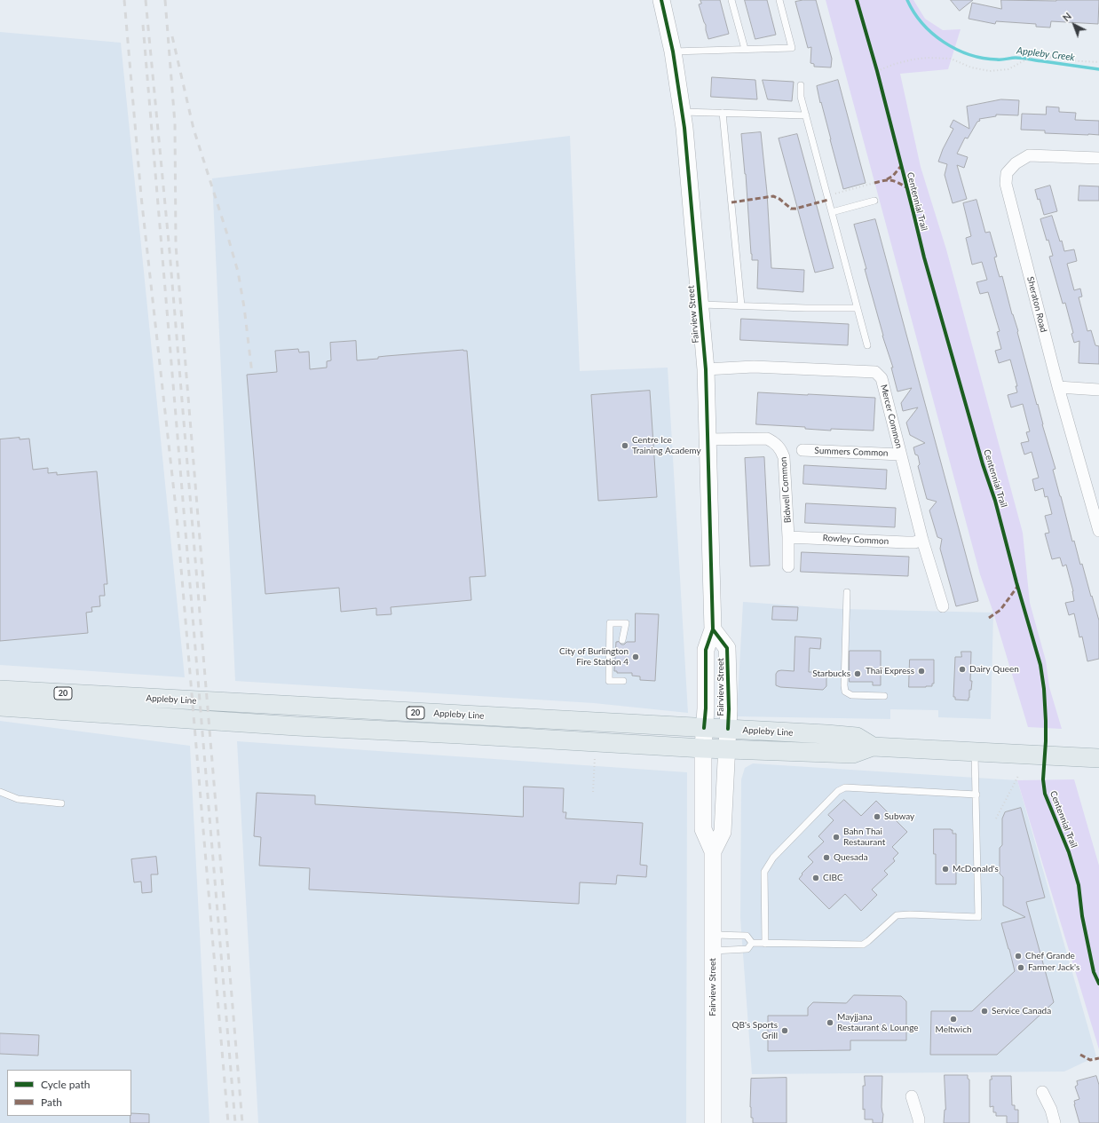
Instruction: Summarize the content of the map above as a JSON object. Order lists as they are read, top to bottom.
{
  "streets": {
    "main road": ["20", "Appleby Line"],
    "street": [
      "Sheraton Road",
      "Fairview Street",
      "Mercer Common",
      "Summers Common",
      "Bidwell Common",
      "Rowley Common"
    ],
    "cycle path": ["Centennial Trail"]
  },
  "crossings": [
    ["Fairview Street", "Mercer Common"],
    ["Fairview Street", "Bidwell Common"],
    ["Fairview Street", "Appleby Line"],
    ["Mercer Common", "Summers Common"],
    ["Mercer Common", "Rowley Common"],
    ["Bidwell Common", "Rowley Common"]
  ],
  "water": ["Appleby Creek"],
  "places": [
    "Centre Ice Training Academy",
    "City of Burlington Fire Station 4",
    "Dairy Queen",
    "Thaï Express",
    "Starbucks",
    "Subway",
    "Bahn Thai Restaurant",
    "Quesada",
    "McDonald's",
    "CIBC",
    "Chef Grande",
    "Farmer Jack's",
    "Service Canada",
    "Meltwich",
    "Mayjjana Restaurant & Lounge",
    "QB's Sports Grill"
  ],
  "legend": ["Cycle path", "Path"],
  "north": "top left"
}
